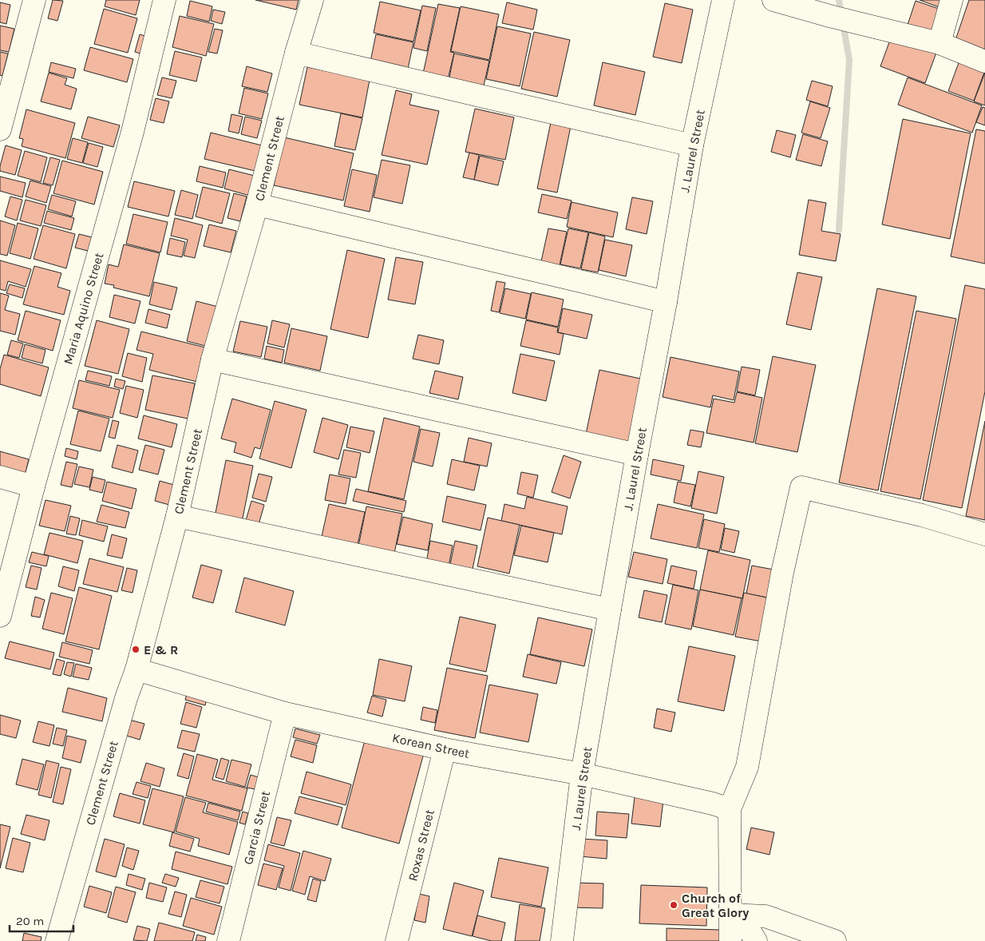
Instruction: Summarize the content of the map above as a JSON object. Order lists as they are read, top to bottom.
{
  "streets": {
    "street": [
      "J. Laurel Street",
      "Clement Street",
      "Maria Aquino Street",
      "Korean Street",
      "Garcia Street",
      "Roxas Street"
    ]
  },
  "crossings": [
    ["J. Laurel Street", "Korean Street"],
    ["Clement Street", "Korean Street"],
    ["Korean Street", "Garcia Street"],
    ["Korean Street", "Roxas Street"]
  ],
  "places": ["E & R", "Church of Great Glory"],
  "scale_bar": "20 m"
}
